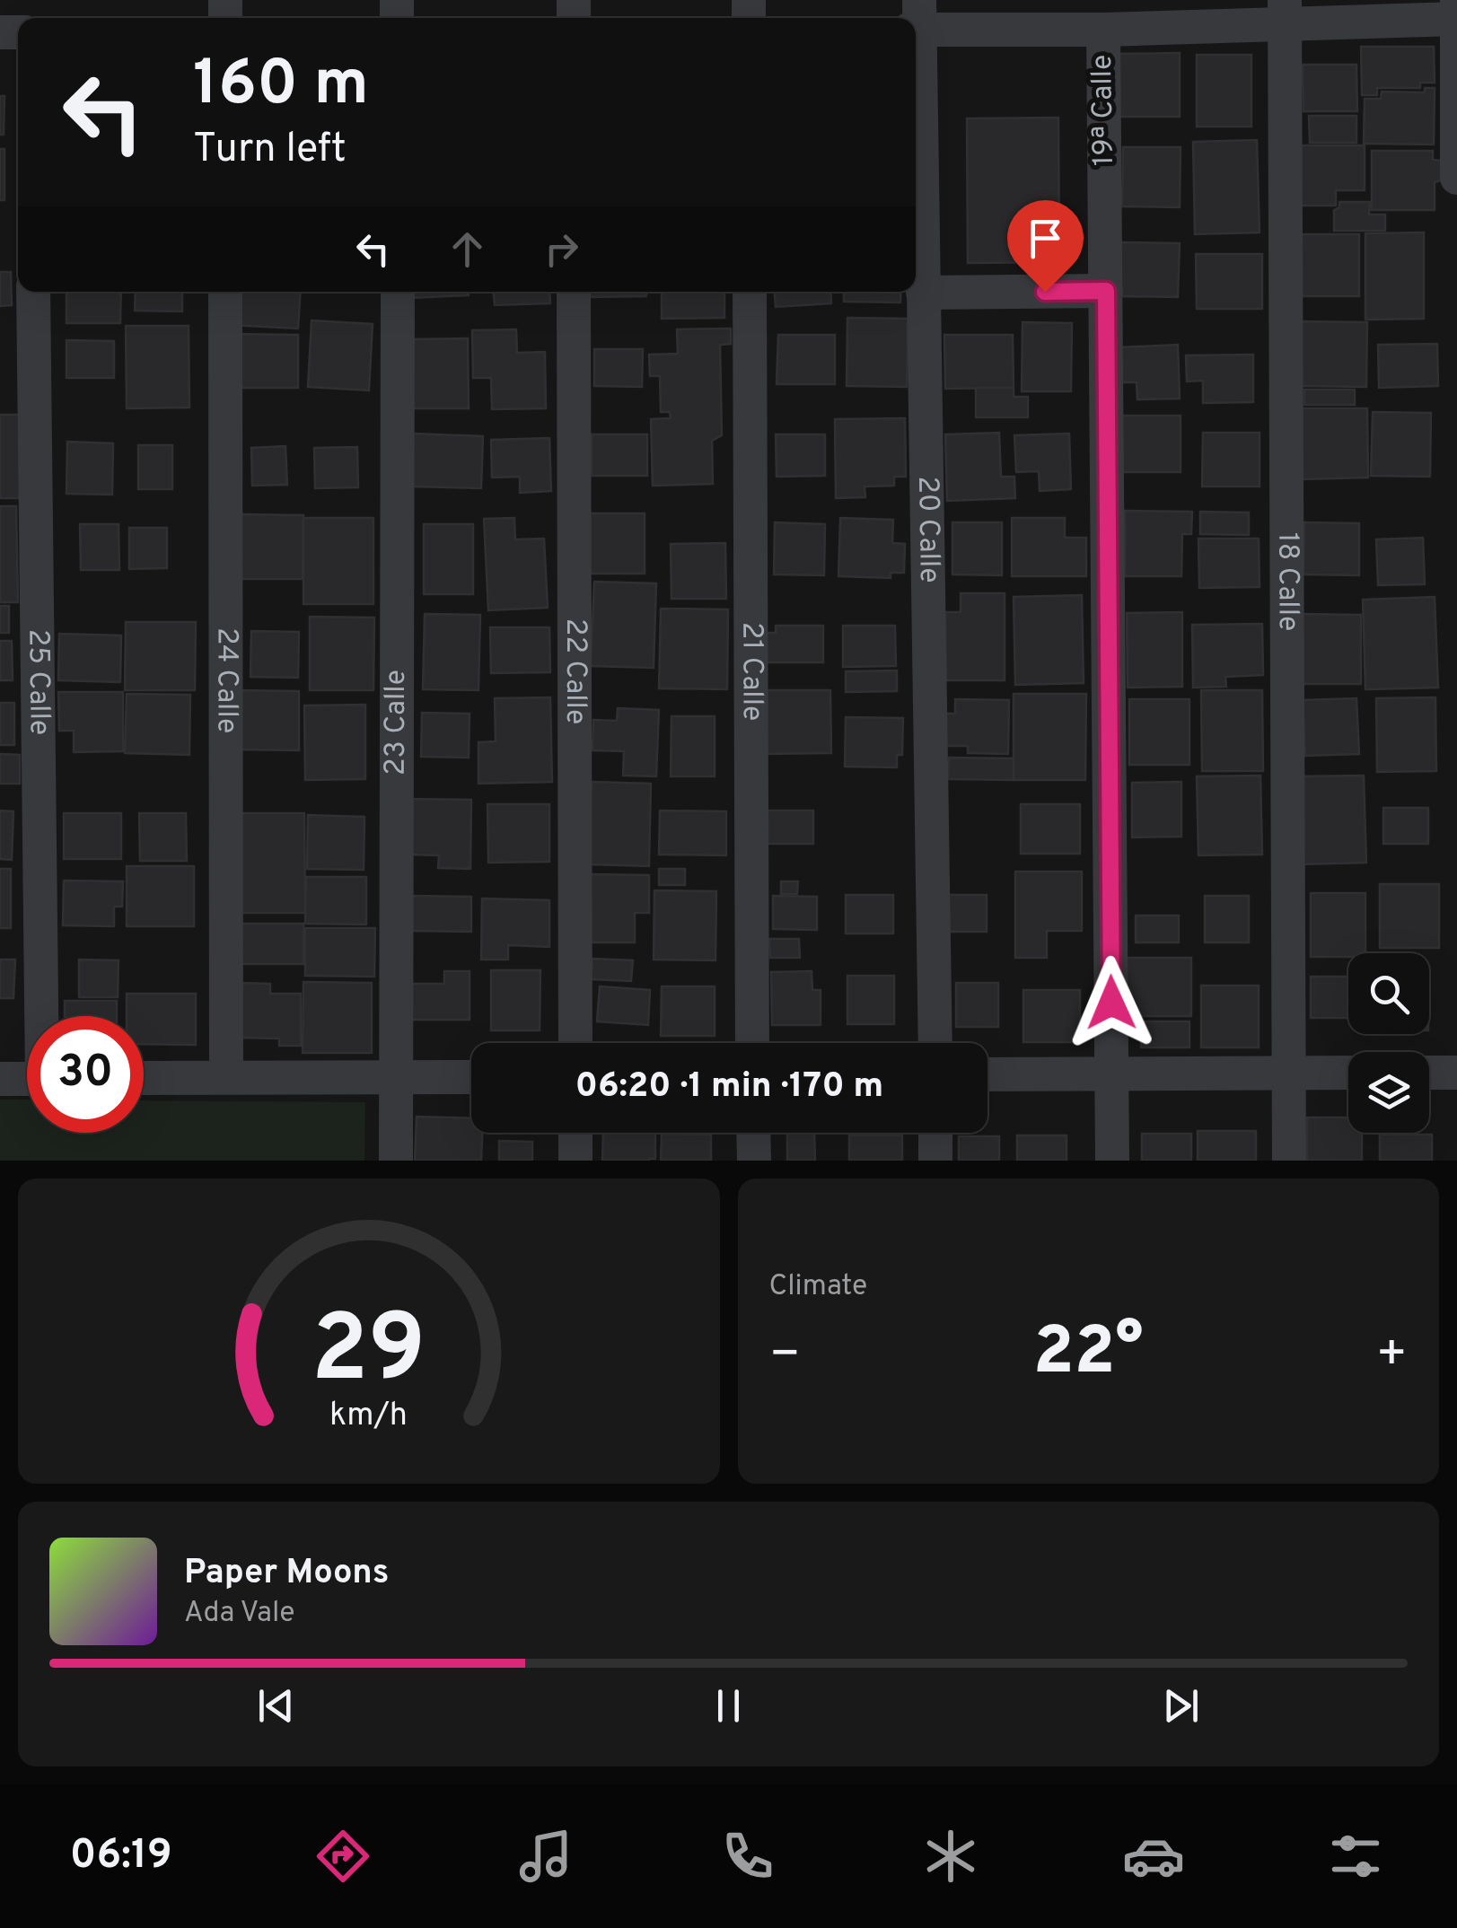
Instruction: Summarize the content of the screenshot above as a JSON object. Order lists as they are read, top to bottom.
{
  "streets": {
    "street": [
      "19ª Calle",
      "20 Calle",
      "18 Calle",
      "22 Calle",
      "21 Calle",
      "24 Calle",
      "25 Calle",
      "23 Calle"
    ]
  },
  "page": {
    "turn": ["160 m", "Turn left"],
    "limit": "30",
    "trip": "06:20 · 1 min · 170 m",
    "tile": "Climate",
    "heat": ["−", "22°", "+"],
    "song": ["Paper Moons", "Ada Vale"],
    "tabs": "06:19",
    "gauge": ["29", "km/h"]
  }
}
